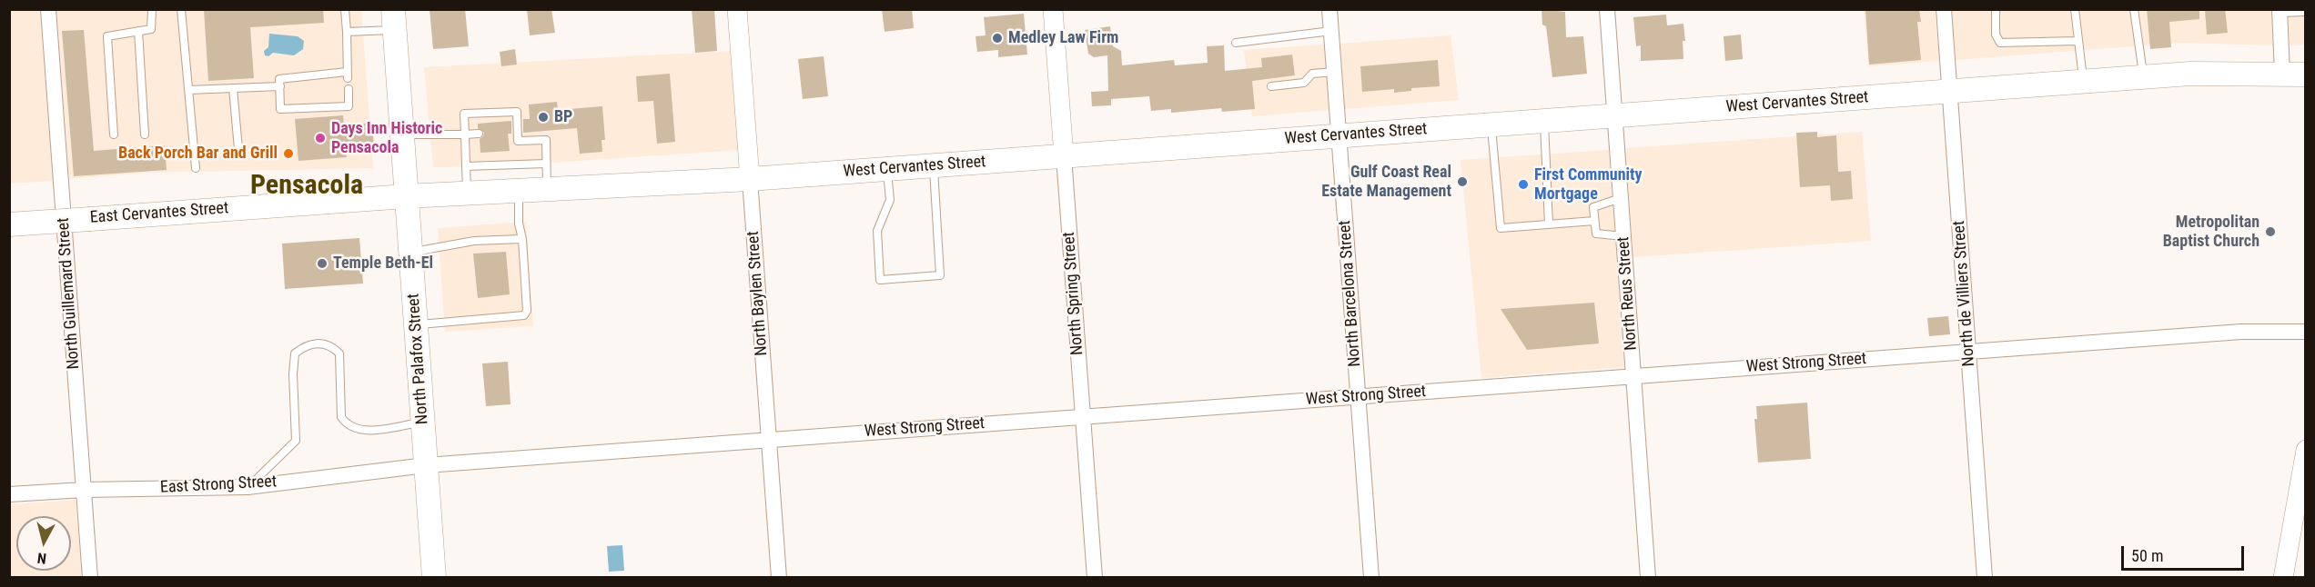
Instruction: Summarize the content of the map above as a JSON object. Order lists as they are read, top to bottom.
{
  "streets": {
    "main road": ["West Cervantes Street", "East Cervantes Street", "North Palafox Street"],
    "street": [
      "North Guillemard Street",
      "North Baylen Street",
      "North Spring Street",
      "North Barcelona Street",
      "North Reus Street",
      "North de Villiers Street",
      "West Strong Street",
      "East Strong Street"
    ]
  },
  "crossings": [
    ["West Cervantes Street", "East Cervantes Street"],
    ["West Cervantes Street", "North Baylen Street"],
    ["West Cervantes Street", "North Spring Street"],
    ["West Cervantes Street", "North Barcelona Street"],
    ["West Cervantes Street", "North Reus Street"],
    ["West Cervantes Street", "North de Villiers Street"],
    ["West Cervantes Street", "North Palafox Street"],
    ["East Cervantes Street", "North Palafox Street"],
    ["North Guillemard Street", "East Strong Street"],
    ["North Baylen Street", "West Strong Street"],
    ["North Spring Street", "West Strong Street"],
    ["North Barcelona Street", "West Strong Street"],
    ["North Reus Street", "West Strong Street"],
    ["North de Villiers Street", "West Strong Street"],
    ["North Palafox Street", "West Strong Street"],
    ["North Palafox Street", "East Strong Street"],
    ["West Strong Street", "East Strong Street"]
  ],
  "districts": ["Pensacola"],
  "places": [
    "Medley Law Firm",
    "BP",
    "Days Inn Historic Pensacola",
    "Back Porch Bar and Grill",
    "Gulf Coast Real Estate Management",
    "First Community Mortgage",
    "Metropolitan Baptist Church",
    "Temple Beth-El"
  ],
  "scale_bar": "50 m",
  "north": "bottom"
}
